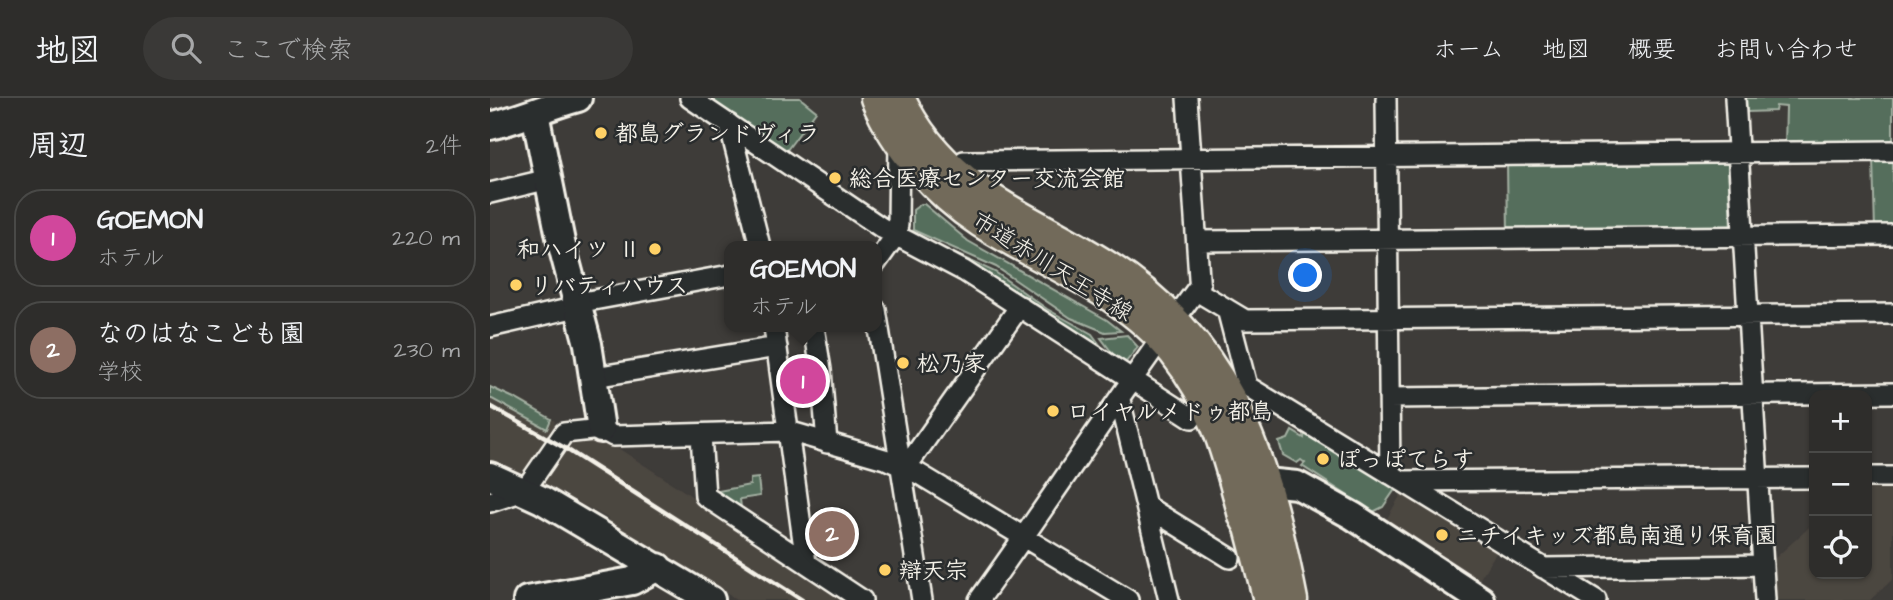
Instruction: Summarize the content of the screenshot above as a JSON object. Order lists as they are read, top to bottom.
{
  "streets": {
    "main road": ["市道赤川天王寺線"]
  },
  "places": [
    "都島グランドヴィラ",
    "総合医療センター交流会館",
    "和ハイツ Ⅱ",
    "リバティハウス",
    "松乃家",
    "ロイヤルメドゥ都島",
    "ぽっぽてらす",
    "ニチイキッズ都島南通り保育園",
    "辯天宗"
  ],
  "page": {
    "header": "地図",
    "search": "ここで検索",
    "nav": [
      "ホーム",
      "地図",
      "概要",
      "お問い合わせ"
    ],
    "heading": ["周辺", "2件"],
    "list": [
      {
        "mark": "1",
        "name": "GOEMON",
        "note": "ホテル",
        "value": "220 m"
      },
      {
        "mark": "2",
        "name": "なのはなこども園",
        "note": "学校",
        "value": "230 m"
      }
    ],
    "popup": ["GOEMON", "ホテル"],
    "pins": ["1", "2"],
    "map_buttons": ["+", "−"]
  }
}
